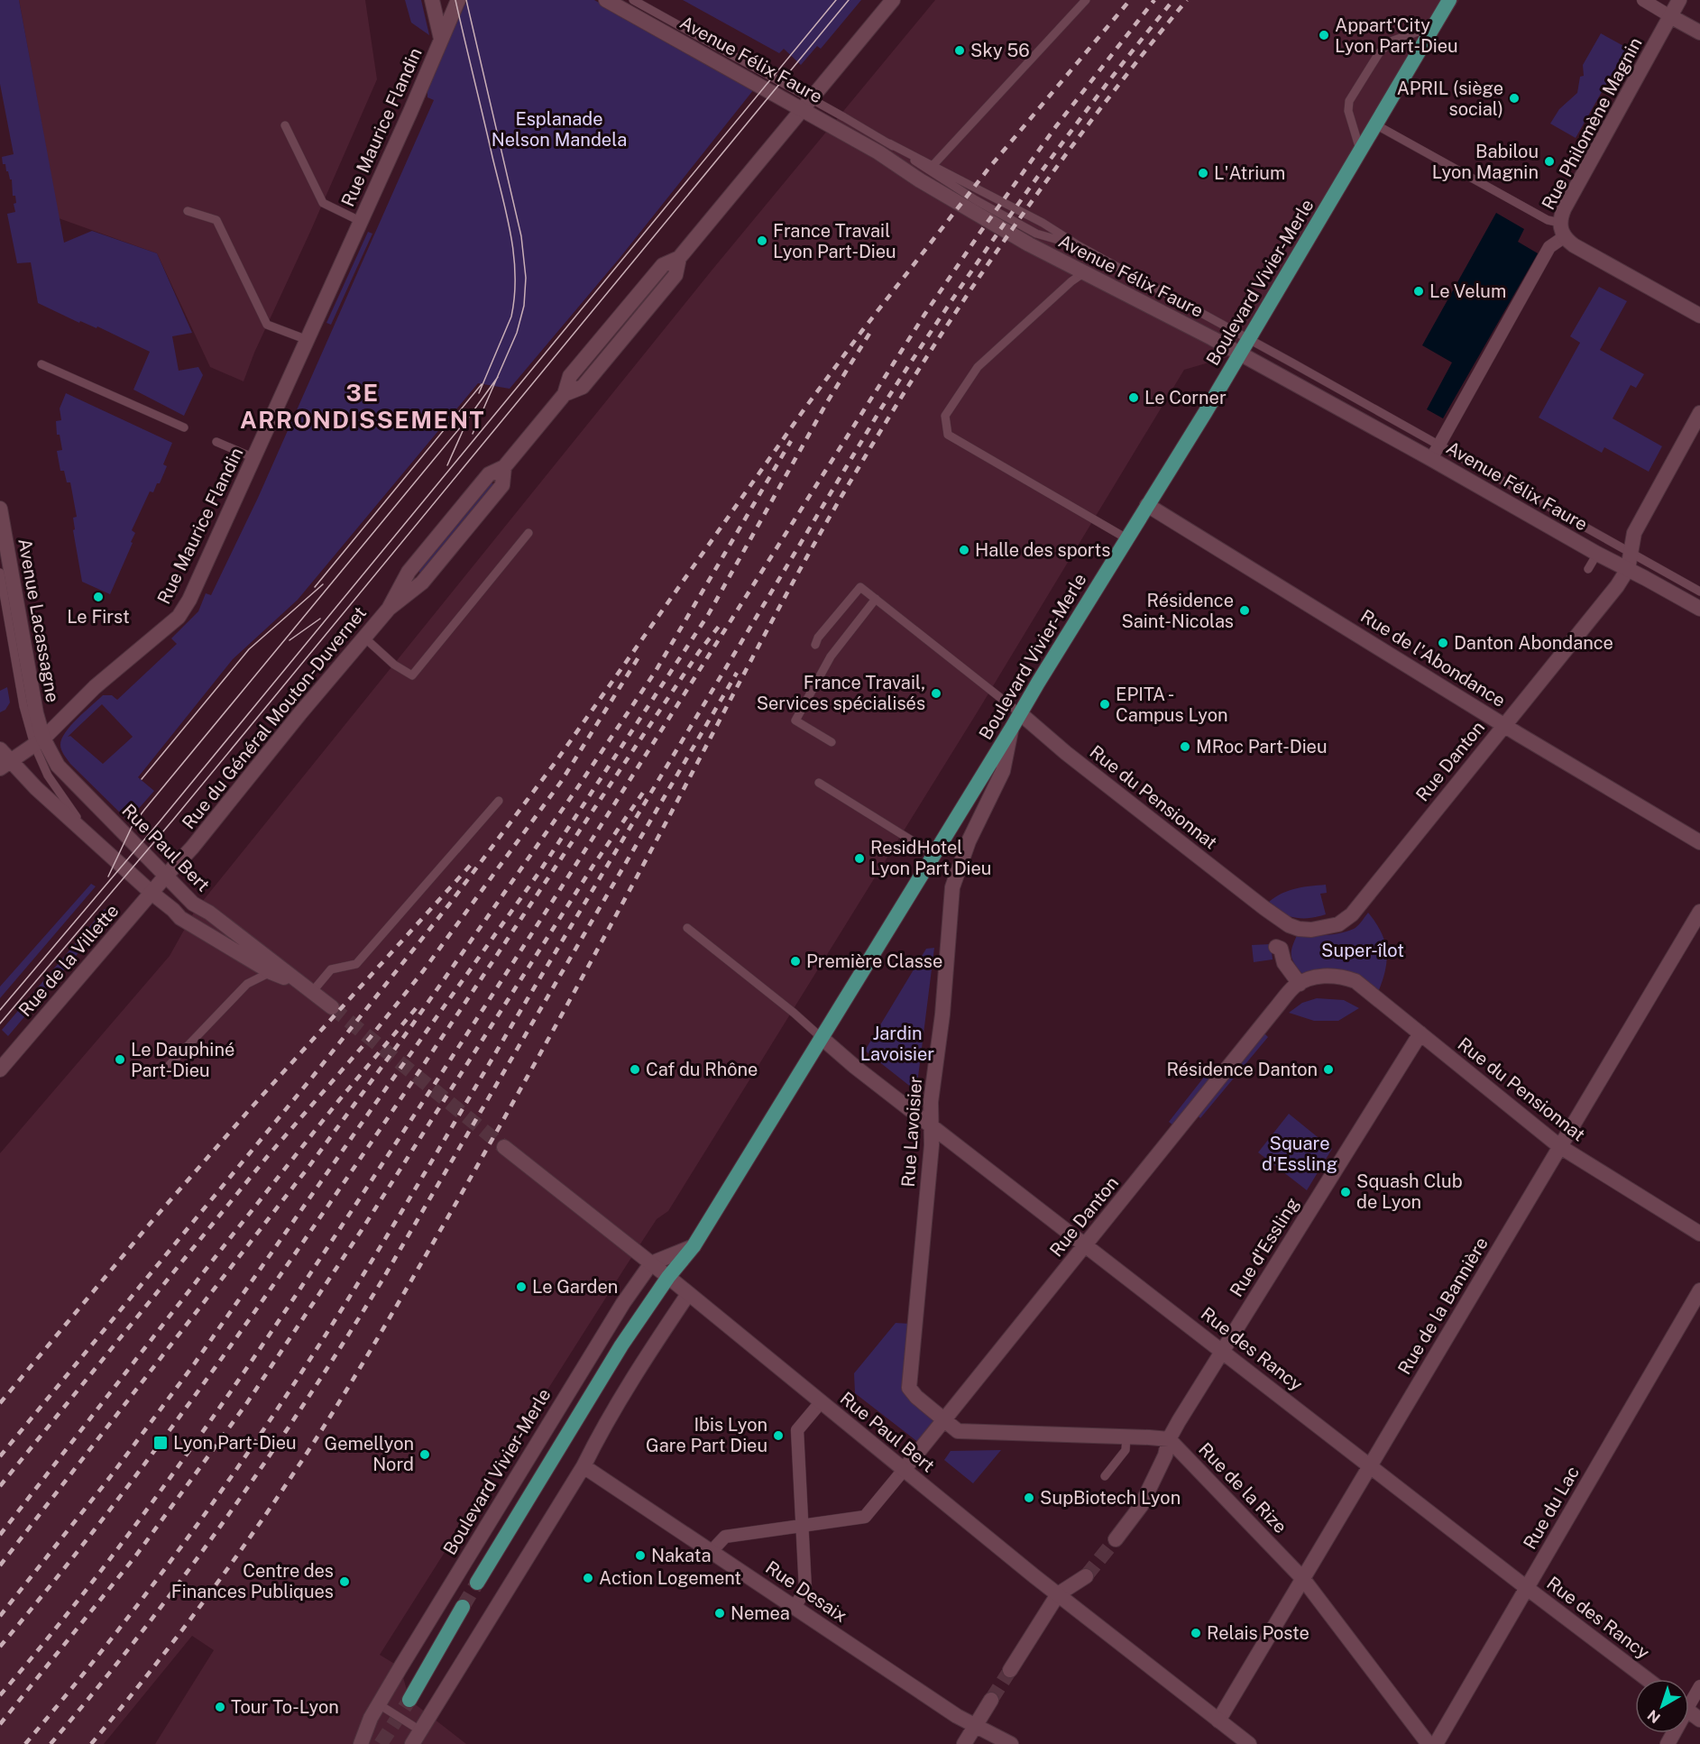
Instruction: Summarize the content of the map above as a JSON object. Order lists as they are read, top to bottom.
{
  "streets": {
    "main road": ["Boulevard Vivier-Merle"],
    "street": [
      "Avenue Félix Faure",
      "Rue Philomène Magnin",
      "Rue Maurice Flandin",
      "Avenue Lacassagne",
      "Rue de l'Abondance",
      "Rue du Général Mouton-Duvernet",
      "Rue Danton",
      "Rue du Pensionnat",
      "Rue Paul Bert",
      "Rue de la Villette",
      "Rue Lavoisier",
      "Rue d'Essling",
      "Rue de la Bannière",
      "Rue des Rancy",
      "Rue de la Rize",
      "Rue du Lac",
      "Rue Desaix"
    ]
  },
  "crossings": [
    ["Avenue Félix Faure", "Rue Philomène Magnin"],
    ["Avenue Félix Faure", "Boulevard Vivier-Merle"],
    ["Avenue Félix Faure", "Rue du Général Mouton-Duvernet"],
    ["Avenue Félix Faure", "Rue Danton"],
    ["Rue Maurice Flandin", "Avenue Lacassagne"],
    ["Rue Maurice Flandin", "Rue Paul Bert"],
    ["Boulevard Vivier-Merle", "Rue de l'Abondance"],
    ["Boulevard Vivier-Merle", "Rue du Pensionnat"],
    ["Boulevard Vivier-Merle", "Rue Paul Bert"],
    ["Boulevard Vivier-Merle", "Rue Lavoisier"],
    ["Boulevard Vivier-Merle", "Rue des Rancy"],
    ["Avenue Lacassagne", "Rue Paul Bert"],
    ["Rue de l'Abondance", "Rue Danton"],
    ["Rue du Général Mouton-Duvernet", "Rue Paul Bert"],
    ["Rue du Général Mouton-Duvernet", "Rue de la Villette"],
    ["Rue Danton", "Rue du Pensionnat"],
    ["Rue Danton", "Rue Paul Bert"],
    ["Rue Danton", "Rue Lavoisier"],
    ["Rue Danton", "Rue des Rancy"],
    ["Rue du Pensionnat", "Rue d'Essling"],
    ["Rue du Pensionnat", "Rue de la Bannière"],
    ["Rue Paul Bert", "Rue de la Villette"],
    ["Rue Paul Bert", "Rue de la Bannière"],
    ["Rue Lavoisier", "Rue des Rancy"],
    ["Rue d'Essling", "Rue des Rancy"],
    ["Rue d'Essling", "Rue de la Rize"],
    ["Rue de la Bannière", "Rue des Rancy"],
    ["Rue de la Bannière", "Rue de la Rize"],
    ["Rue des Rancy", "Rue du Lac"]
  ],
  "districts": ["3E ARRONDISSEMENT"],
  "parks": [
    "Esplanade Nelson Mandela",
    "Super-îlot",
    "Jardin Lavoisier",
    "Square d'Essling"
  ],
  "places": {
    "other": [
      "Appart'City Lyon Part-Dieu",
      "Sky 56",
      "APRIL (siège social)",
      "Babilou Lyon Magnin",
      "L'Atrium",
      "France Travail Lyon Part-Dieu",
      "Le Velum",
      "Le Corner",
      "Halle des sports",
      "Le First",
      "Résidence Saint-Nicolas",
      "Danton Abondance",
      "France Travail, Services spécialisés",
      "EPITA - Campus Lyon",
      "MRoc Part-Dieu",
      "ResidHotel Lyon Part Dieu",
      "Première Classe",
      "Le Dauphiné Part-Dieu",
      "Caf du Rhône",
      "Résidence Danton",
      "Squash Club de Lyon",
      "Le Garden",
      "Ibis Lyon Gare Part Dieu",
      "Gemellyon Nord",
      "SupBiotech Lyon",
      "Nakata",
      "Action Logement",
      "Centre des Finances Publiques",
      "Nemea",
      "Relais Poste",
      "Tour To-Lyon"
    ],
    "transit": ["Lyon Part-Dieu"]
  },
  "north": "bottom left"
}
